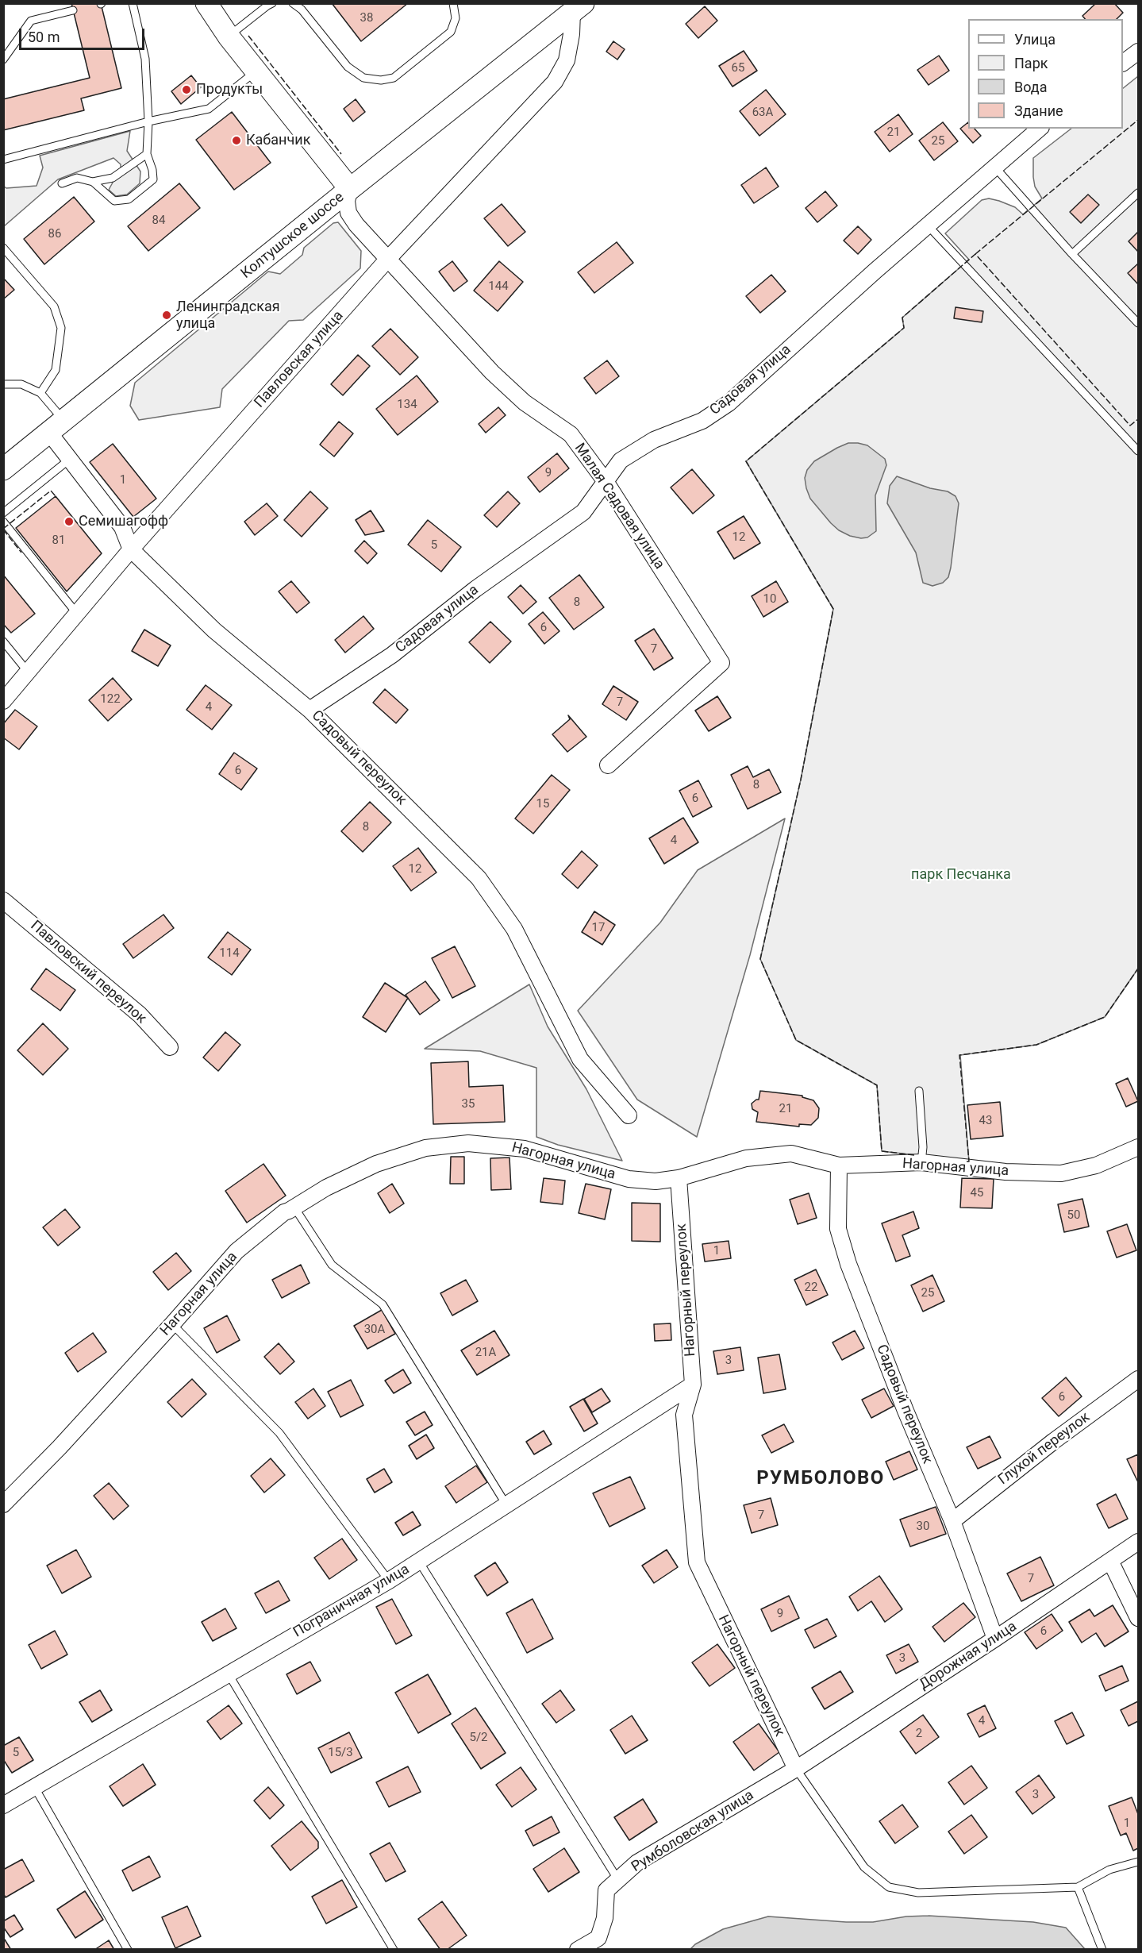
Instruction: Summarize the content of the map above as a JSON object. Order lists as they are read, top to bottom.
{
  "streets": {
    "main road": ["Колтушское шоссе"],
    "street": [
      "Павловская улица",
      "Садовая улица",
      "Малая Садовая улица",
      "Садовый переулок",
      "Павловский переулок",
      "Нагорная улица",
      "Нагорный переулок",
      "Глухой переулок",
      "Пограничная улица",
      "Дорожная улица",
      "Румболовская улица"
    ]
  },
  "crossings": [
    ["Колтушское шоссе", "Павловская улица"],
    ["Колтушское шоссе", "Малая Садовая улица"],
    ["Колтушское шоссе", "Садовый переулок"],
    ["Павловская улица", "Малая Садовая улица"],
    ["Павловская улица", "Садовый переулок"],
    ["Садовая улица", "Малая Садовая улица"],
    ["Садовая улица", "Садовый переулок"],
    ["Садовый переулок", "Нагорная улица"],
    ["Садовый переулок", "Глухой переулок"],
    ["Садовый переулок", "Дорожная улица"],
    ["Нагорная улица", "Нагорный переулок"],
    ["Нагорный переулок", "Пограничная улица"],
    ["Нагорный переулок", "Дорожная улица"],
    ["Нагорный переулок", "Румболовская улица"],
    ["Дорожная улица", "Румболовская улица"]
  ],
  "districts": ["РУМБОЛОВО"],
  "parks": ["парк Песчанка"],
  "places": [
    "Продукты",
    "Кабанчик",
    "Ленинградская улица",
    "Семишагофф"
  ],
  "house_numbers": [
    "38",
    "65",
    "63А",
    "21",
    "25",
    "84",
    "86",
    "144",
    "134",
    "9",
    "1",
    "12",
    "81",
    "5",
    "10",
    "8",
    "6",
    "7",
    "122",
    "7",
    "4",
    "6",
    "8",
    "6",
    "15",
    "8",
    "4",
    "12",
    "17",
    "114",
    "35",
    "21",
    "43",
    "45",
    "50",
    "1",
    "22",
    "25",
    "30А",
    "21А",
    "3",
    "6",
    "7",
    "30",
    "7",
    "9",
    "6",
    "3",
    "4",
    "2",
    "5/2",
    "5",
    "15/3",
    "3",
    "1"
  ],
  "legend": [
    "Улица",
    "Парк",
    "Вода",
    "Здание"
  ],
  "scale_bar": "50 m"
}
